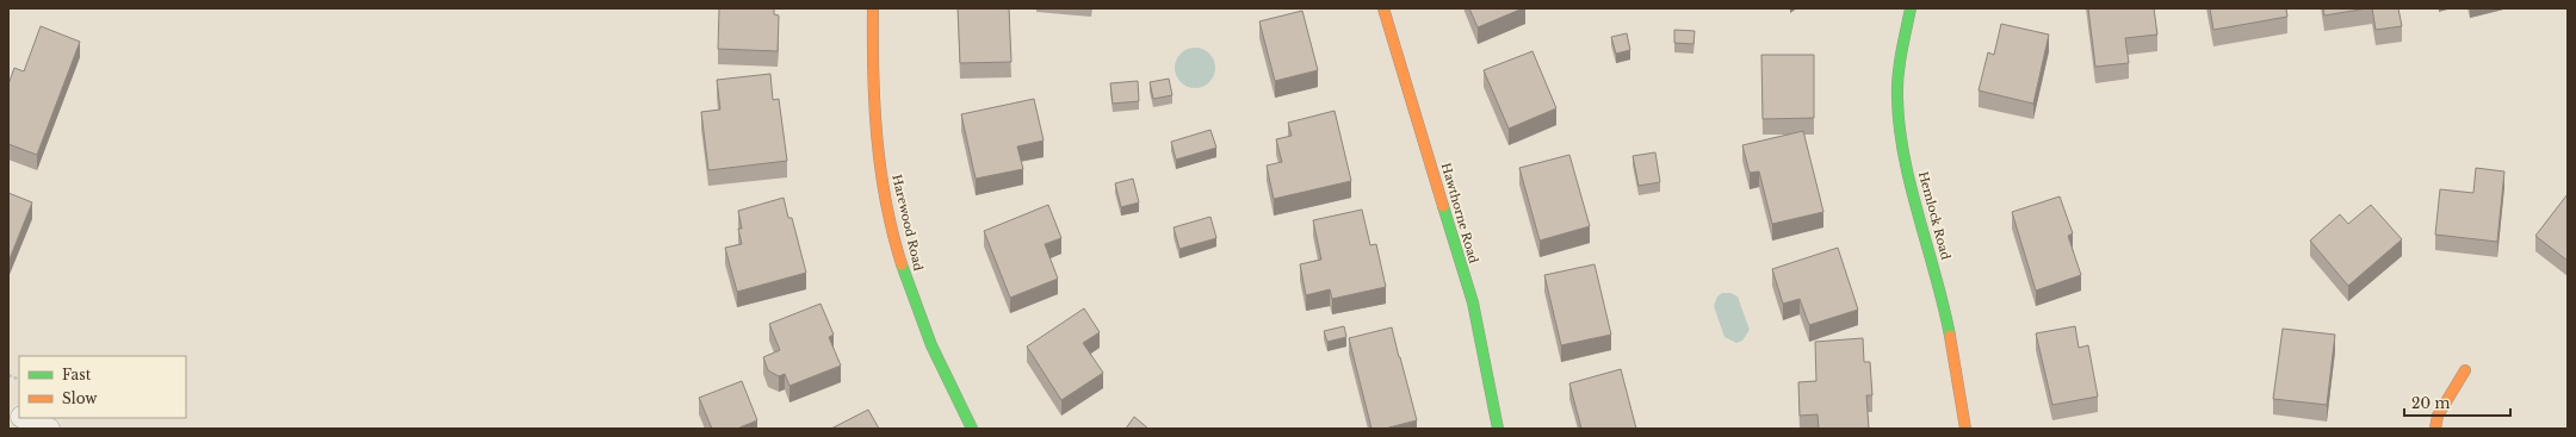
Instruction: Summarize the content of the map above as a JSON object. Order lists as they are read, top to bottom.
{
  "streets": {
    "street": ["Hawthorne Road", "Hemlock Road", "Harewood Road"]
  },
  "legend": ["Fast", "Slow"],
  "scale_bar": "20 m"
}
